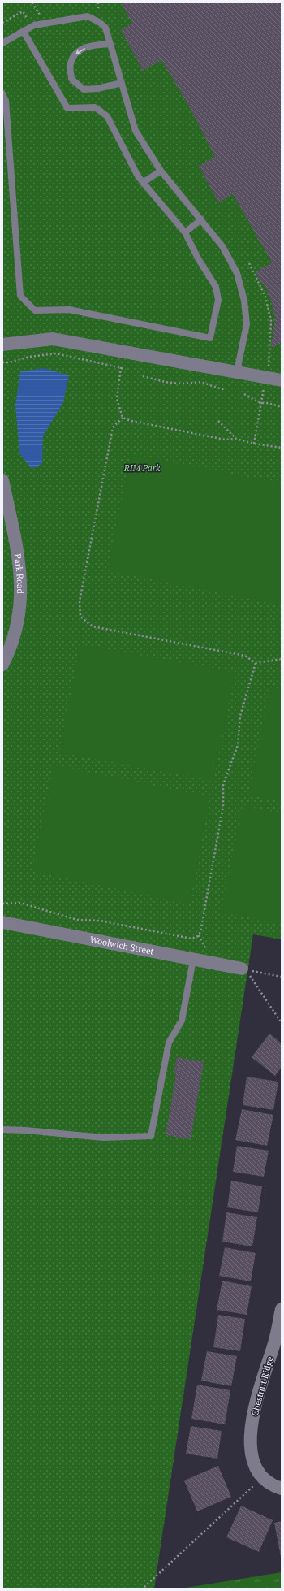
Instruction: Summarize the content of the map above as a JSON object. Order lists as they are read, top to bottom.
{
  "streets": {
    "street": ["Park Road", "Woolwich Street", "Chestnut Ridge"]
  },
  "parks": ["RIM Park"]
}
